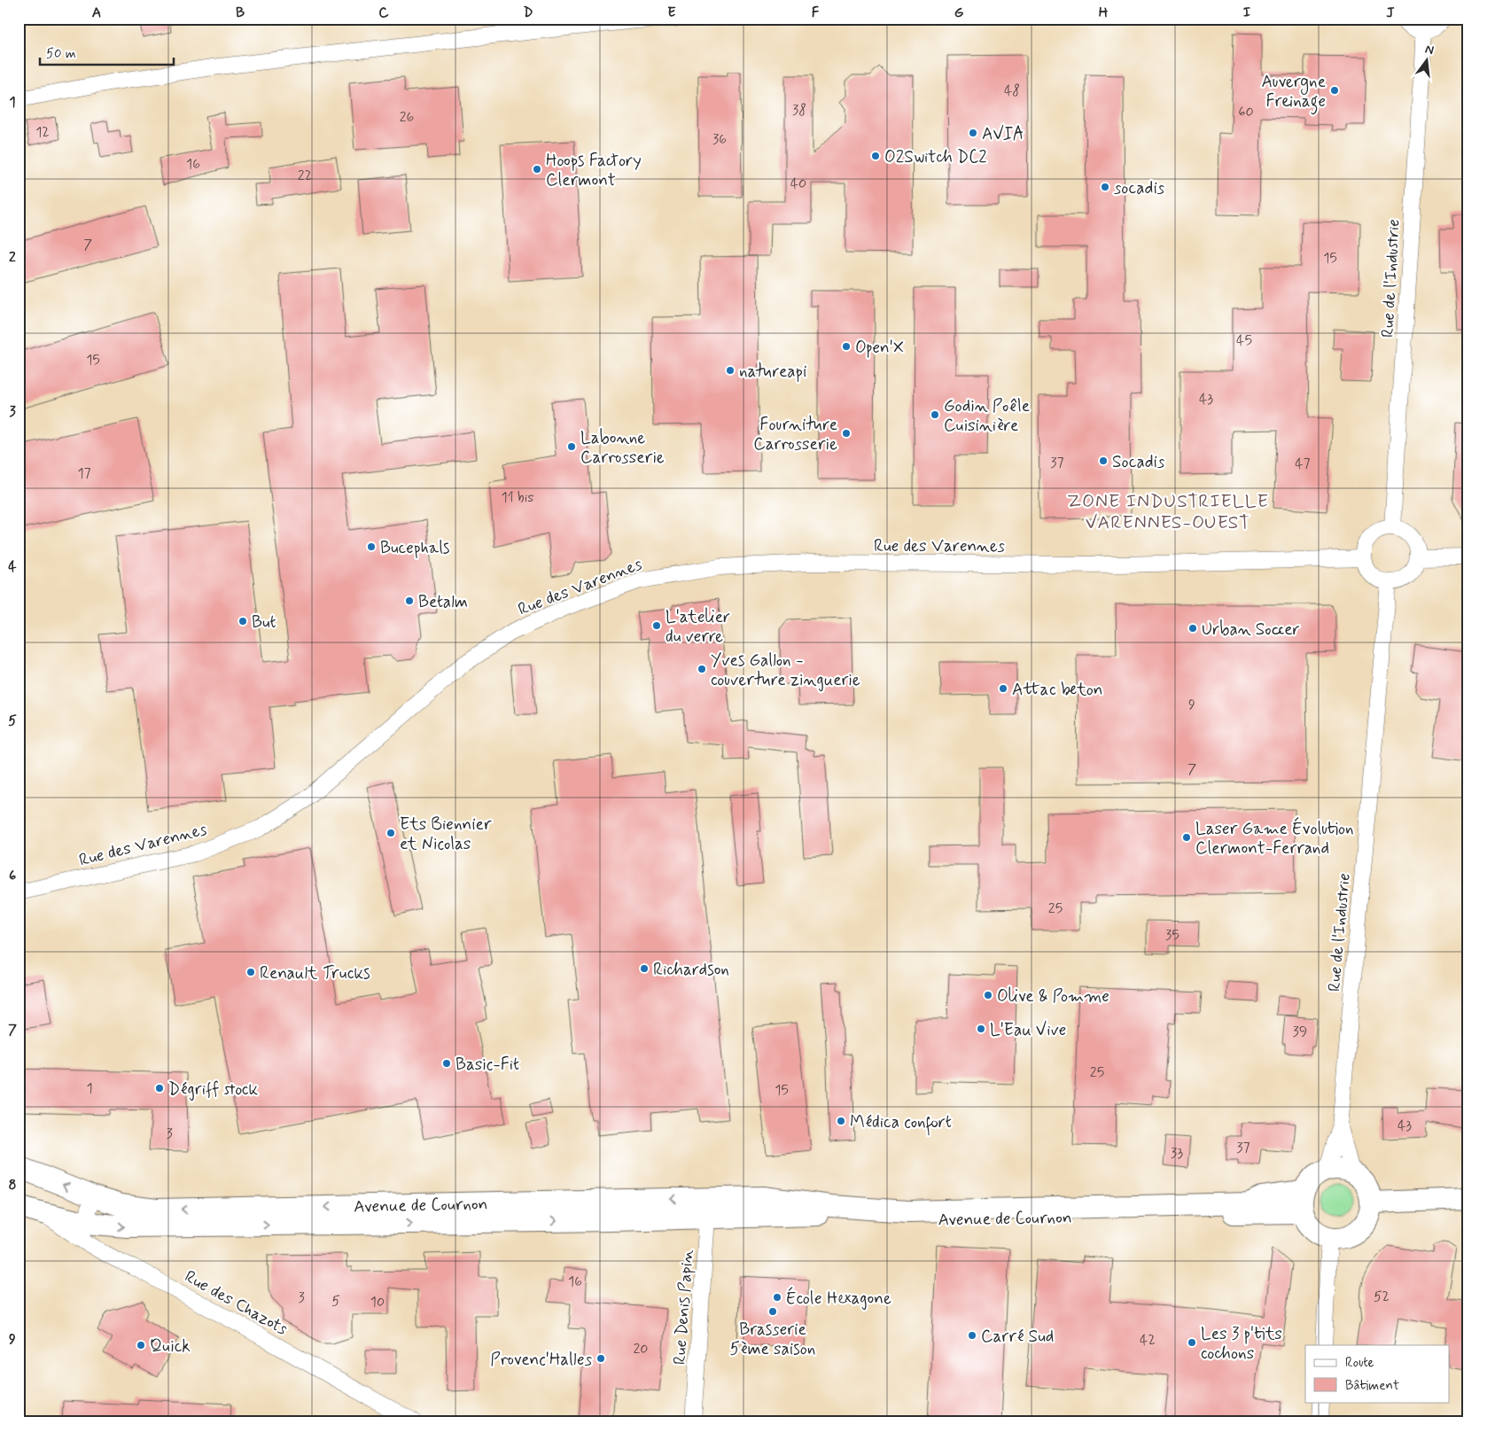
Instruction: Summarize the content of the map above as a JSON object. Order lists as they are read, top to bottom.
{
  "streets": {
    "main road": ["Avenue de Cournon"],
    "street": [
      "Rue de l'Industrie",
      "Rue des Varennes",
      "Rue des Chazots",
      "Rue Denis Papin"
    ]
  },
  "crossings": [
    ["Rue de l'Industrie", "Rue des Varennes"],
    ["Rue de l'Industrie", "Avenue de Cournon"],
    ["Avenue de Cournon", "Rue des Chazots"],
    ["Avenue de Cournon", "Rue Denis Papin"]
  ],
  "districts": ["ZONE INDUSTRIELLE VARENNES-OUEST"],
  "places": [
    "Auvergne Freinage",
    "AVIA",
    "O2Switch DC2",
    "Hoops Factory Clermont",
    "socadis",
    "Open'X",
    "natureapi",
    "Godin Poêle Cuisinière",
    "Fourniture Carrosserie",
    "Labonne Carrosserie",
    "Socadis",
    "Bucephals",
    "Betalm",
    "But",
    "L'atelier du verre",
    "Urban Soccer",
    "Yves Gallon - couverture zinguerie",
    "Attac beton",
    "Ets Biennier et Nicolas",
    "Laser Game Évolution Clermont-Ferrand",
    "Richardson",
    "Renault Trucks",
    "Olive & Pomme",
    "L'Eau Vive",
    "Basic-Fit",
    "Dégriff stock",
    "Médica confort",
    "École Hexagone",
    "Brasserie 5ème saison",
    "Carré Sud",
    "Les 3 p'tits cochons",
    "Quick",
    "Provenc'Halles"
  ],
  "house_numbers": [
    "48",
    "38",
    "60",
    "26",
    "12",
    "36",
    "16",
    "22",
    "40",
    "7",
    "15",
    "45",
    "15",
    "43",
    "37",
    "47",
    "17",
    "11 bis",
    "9",
    "7",
    "25",
    "35",
    "39",
    "25",
    "1",
    "15",
    "43",
    "3",
    "37",
    "33",
    "16",
    "52",
    "3",
    "5",
    "10",
    "42",
    "20"
  ],
  "legend": ["Route", "Bâtiment"],
  "scale_bar": "50 m",
  "north": "top",
  "grid": {
    "columns": [
      "A",
      "B",
      "C",
      "D",
      "E",
      "F",
      "G",
      "H",
      "I",
      "J"
    ],
    "rows": [
      "1",
      "2",
      "3",
      "4",
      "5",
      "6",
      "7",
      "8",
      "9"
    ]
  }
}
